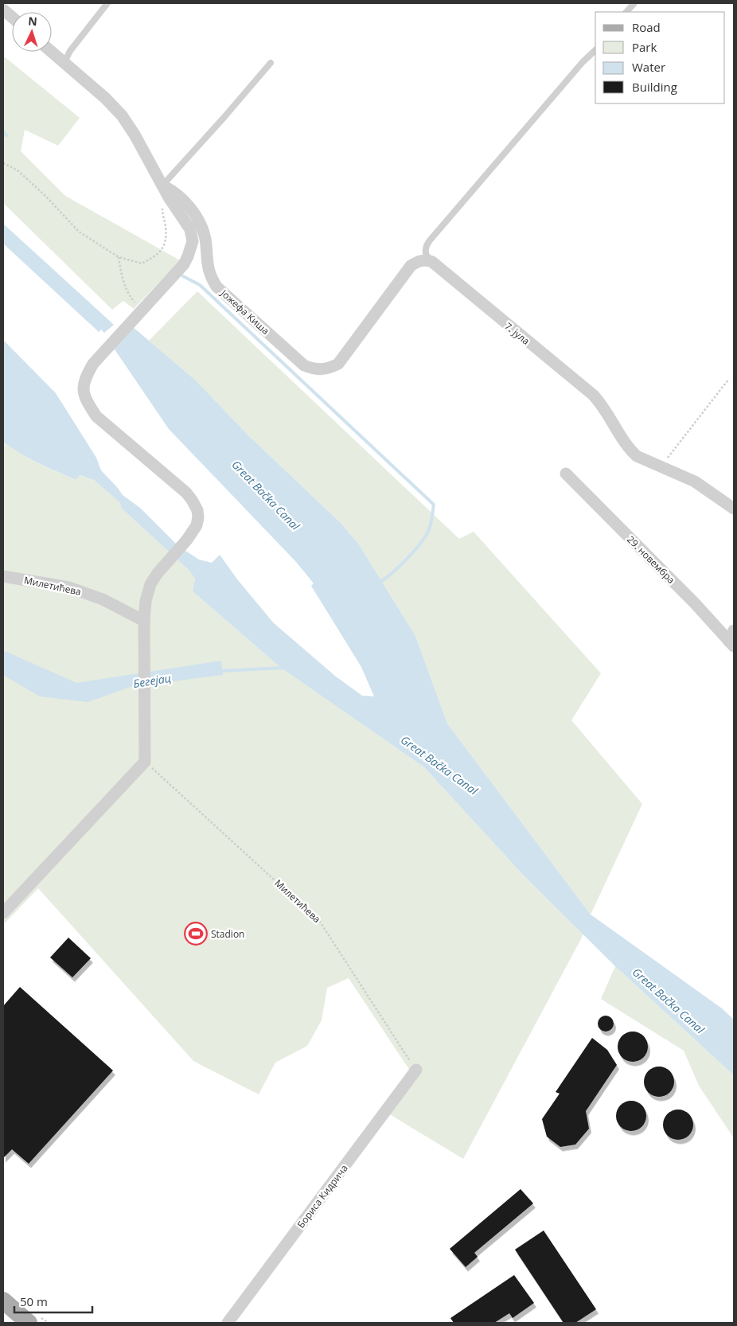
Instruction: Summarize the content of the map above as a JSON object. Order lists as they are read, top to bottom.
{
  "streets": {
    "street": [
      "Јожефа Киша",
      "7. јула",
      "29. новембра",
      "Милетићева",
      "Бориса Кидрича"
    ]
  },
  "crossings": [
    ["Јожефа Киша", "7. јула"],
    ["Јожефа Киша", "Милетићева"],
    ["Милетићева", "Бориса Кидрича"]
  ],
  "water": ["Great Bačka Canal", "Бегејац"],
  "places": {
    "sports": ["Stadion"]
  },
  "legend": [
    "Road",
    "Park",
    "Water",
    "Building"
  ],
  "scale_bar": "50 m",
  "north": "top"
}
